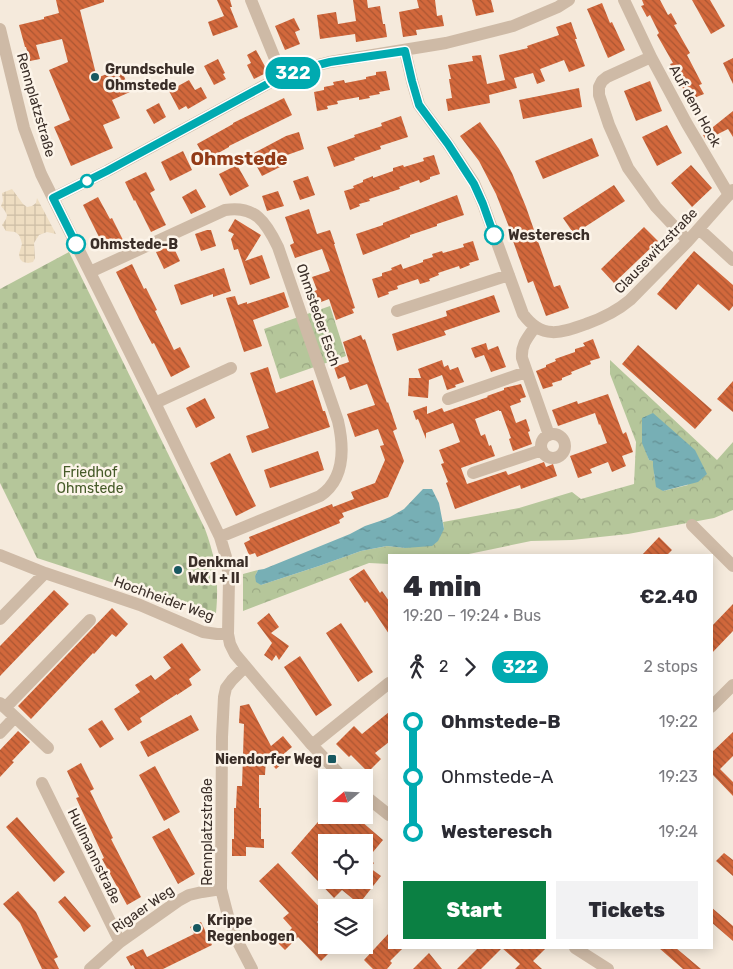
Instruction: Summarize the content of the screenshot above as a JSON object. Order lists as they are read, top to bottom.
{
  "streets": {
    "street": [
      "Rennplatzstraße",
      "Auf dem Hock",
      "Clausewitzstraße",
      "Ohmsteder Esch",
      "Hochheider Weg",
      "Hullmannstraße",
      "Rigaer Weg"
    ]
  },
  "crossings": [
    ["Rennplatzstraße", "Ohmsteder Esch"],
    ["Rennplatzstraße", "Hochheider Weg"],
    ["Rennplatzstraße", "Rigaer Weg"],
    ["Auf dem Hock", "Clausewitzstraße"],
    ["Hullmannstraße", "Rigaer Weg"]
  ],
  "districts": ["Ohmstede"],
  "parks": ["Friedhof Ohmstede"],
  "places": {
    "other": [
      "Grundschule Ohmstede",
      "Westeresch",
      "Ohmstede-B",
      "Denkmal WK I + II",
      "Krippe Regenbogen"
    ],
    "transit": ["Niendorfer Weg"]
  },
  "lines": ["bus line 322"],
  "north": "left",
  "page": {
    "on_map": "322",
    "heading": ["4 min", "19:20 – 19:24 · Bus", "€2.40"],
    "legs": ["2", "322", "2 stops"],
    "list": [
      {
        "name": "Ohmstede-B",
        "value": "19:22"
      },
      {
        "name": "Ohmstede-A",
        "value": "19:23"
      },
      {
        "name": "Westeresch",
        "value": "19:24"
      }
    ],
    "buttons": ["Start", "Tickets"]
  }
}
